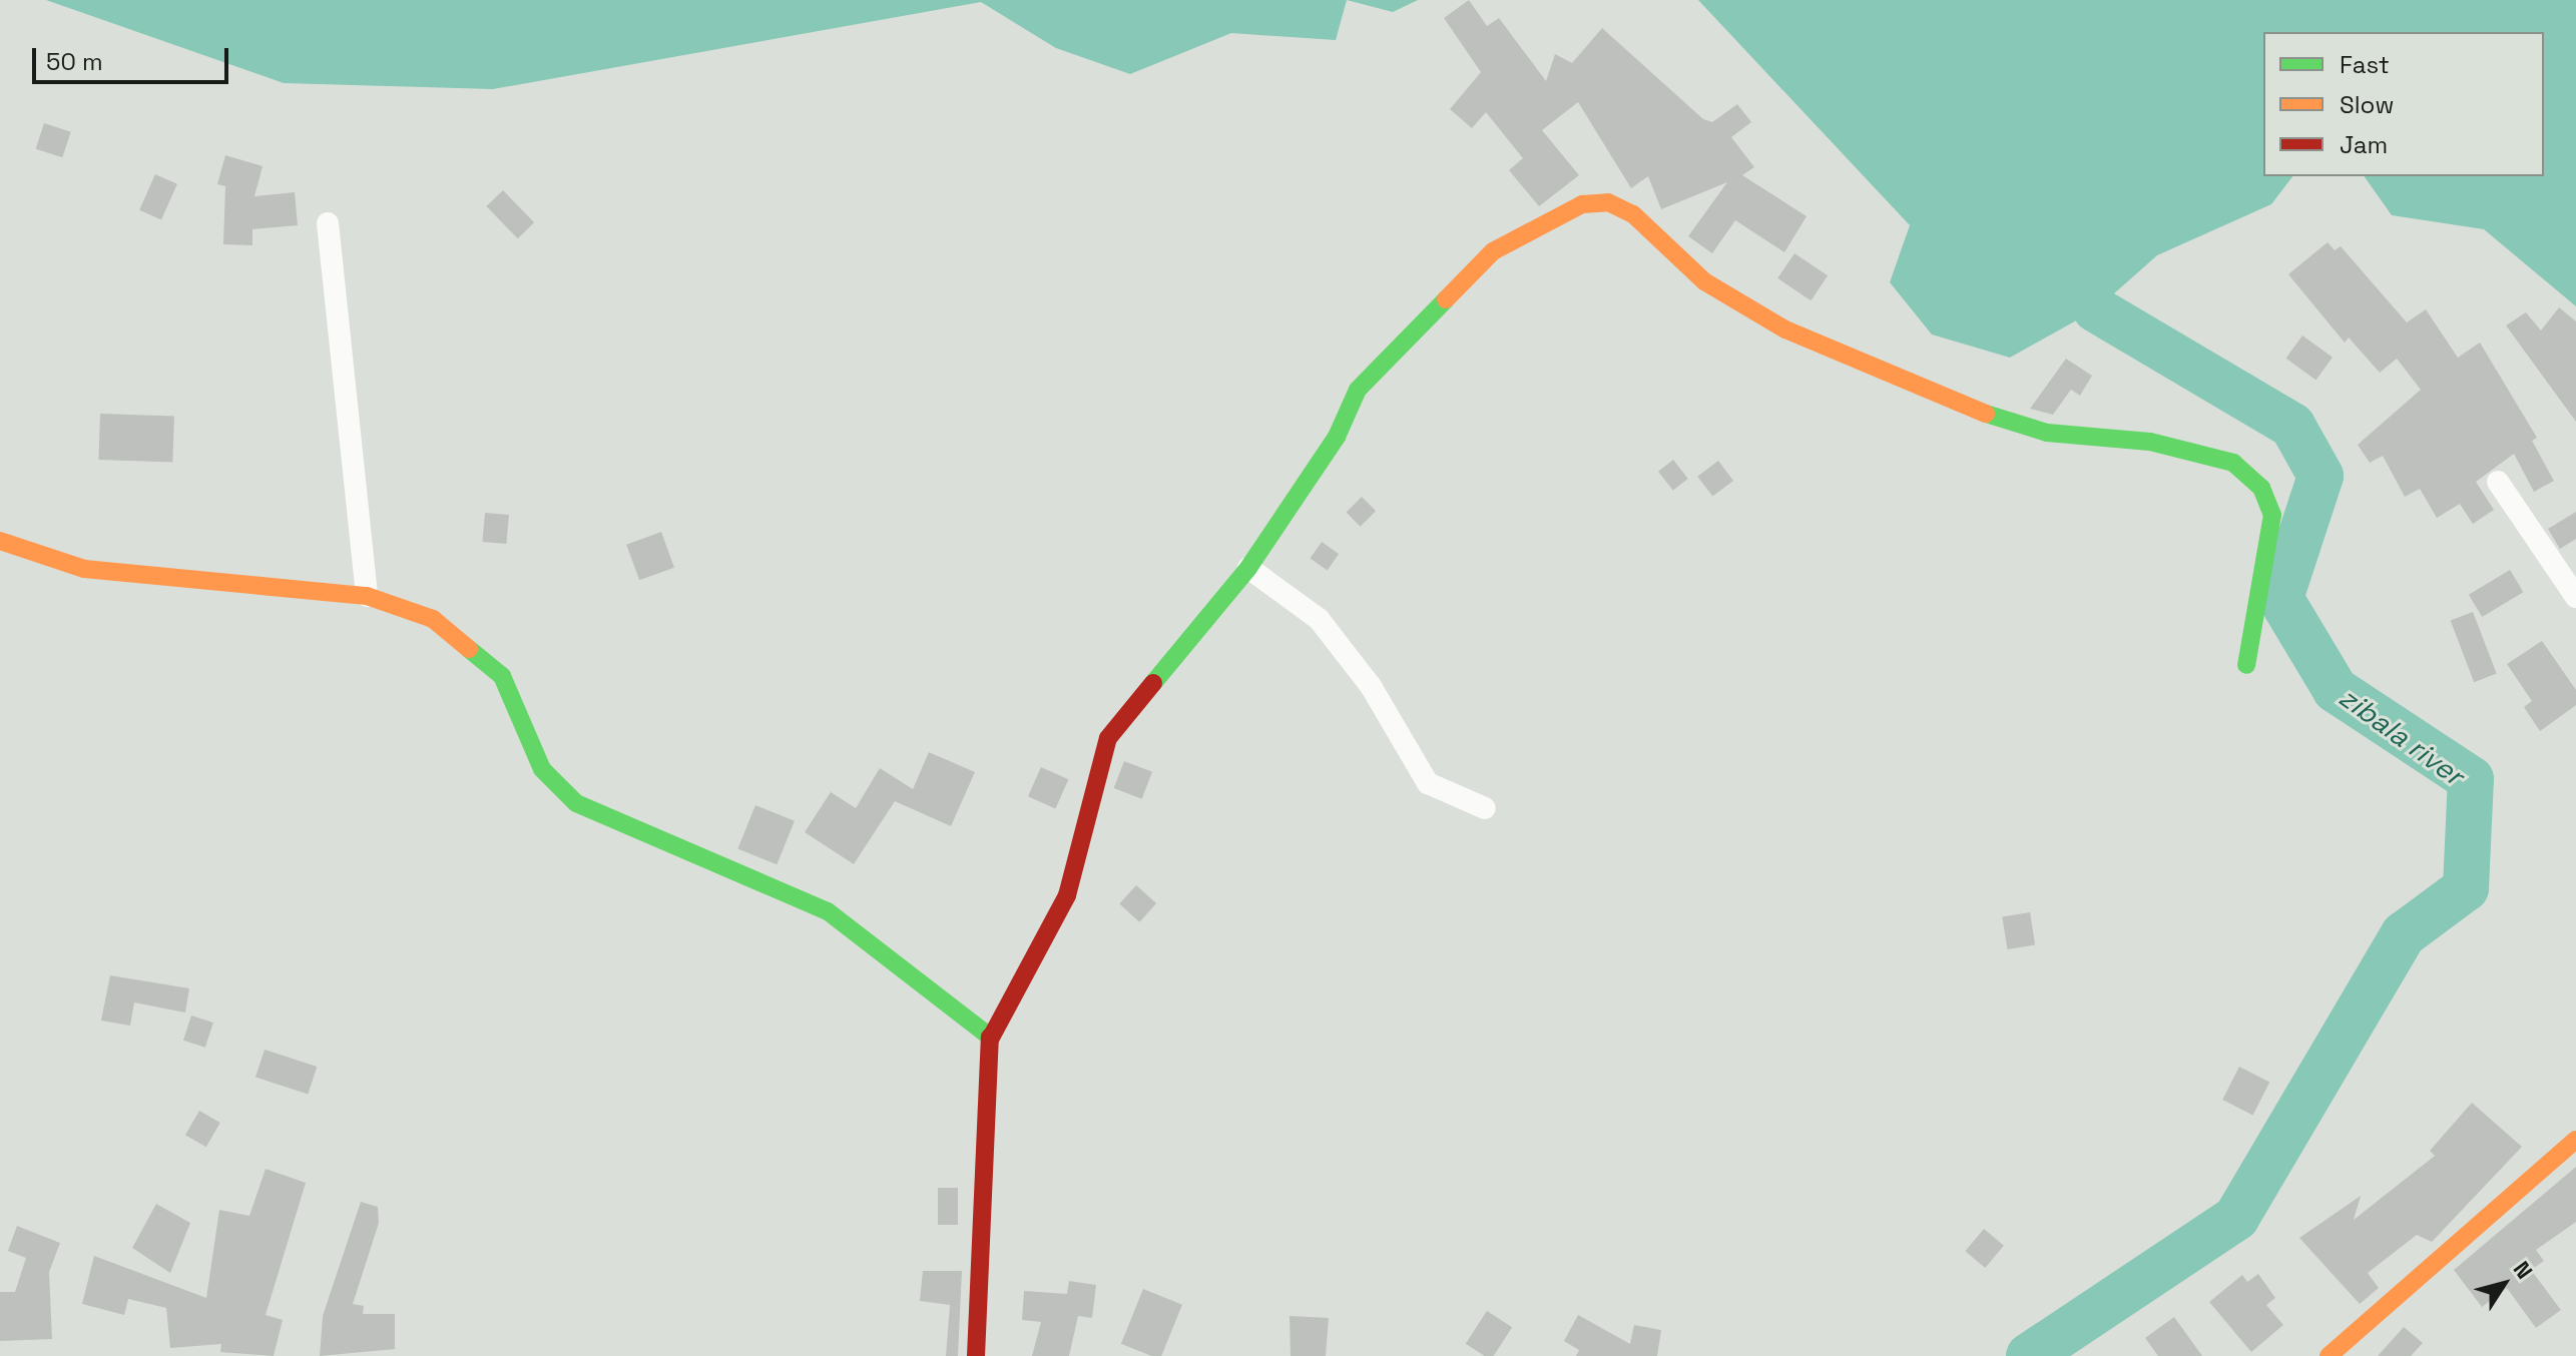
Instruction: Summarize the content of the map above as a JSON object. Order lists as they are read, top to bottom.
{
  "water": ["zibala river"],
  "legend": ["Fast", "Slow", "Jam"],
  "scale_bar": "50 m",
  "north": "top right"
}
